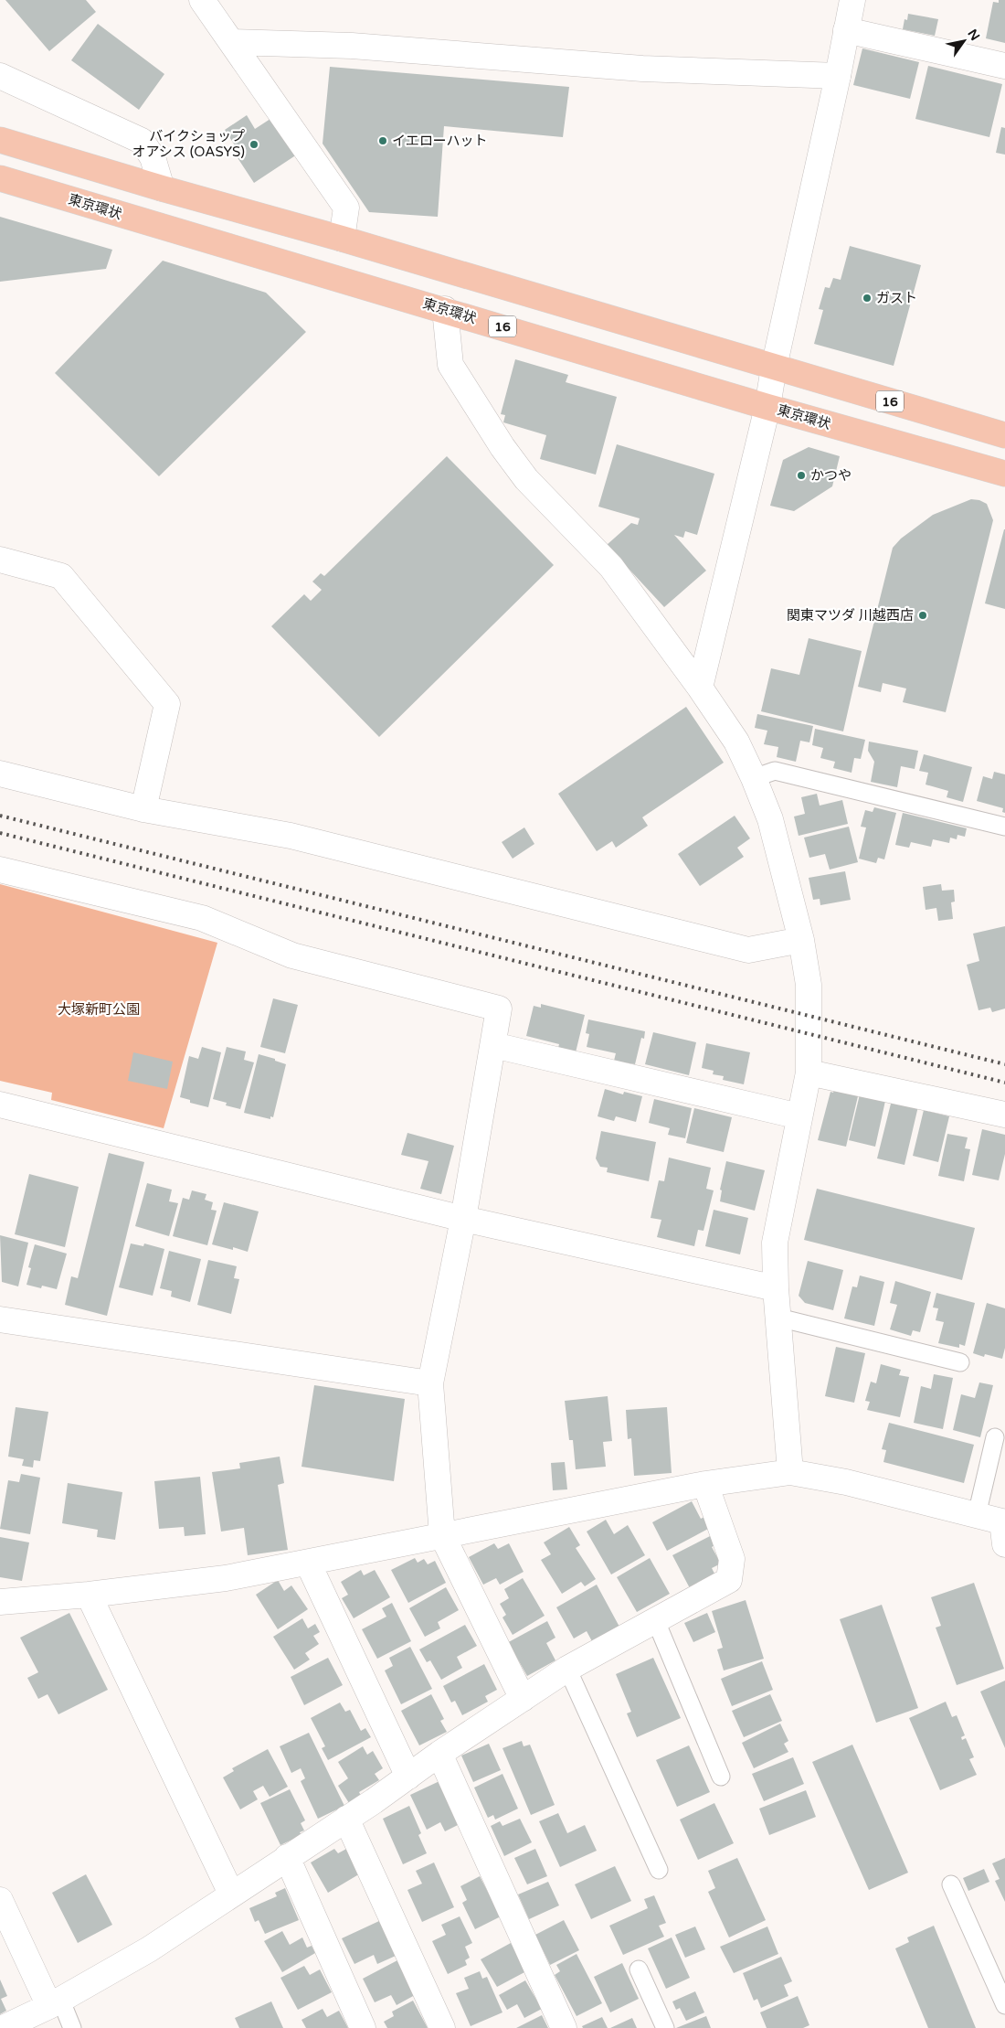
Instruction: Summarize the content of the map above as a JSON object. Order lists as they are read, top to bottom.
{
  "streets": {
    "highway": ["東京環状", "16"]
  },
  "parks": ["大塚新町公園"],
  "places": [
    "イエローハット",
    "バイクショップ オアシス (OASYS)",
    "ガスト",
    "かつや",
    "関東マツダ 川越西店"
  ],
  "north": "top right"
}
